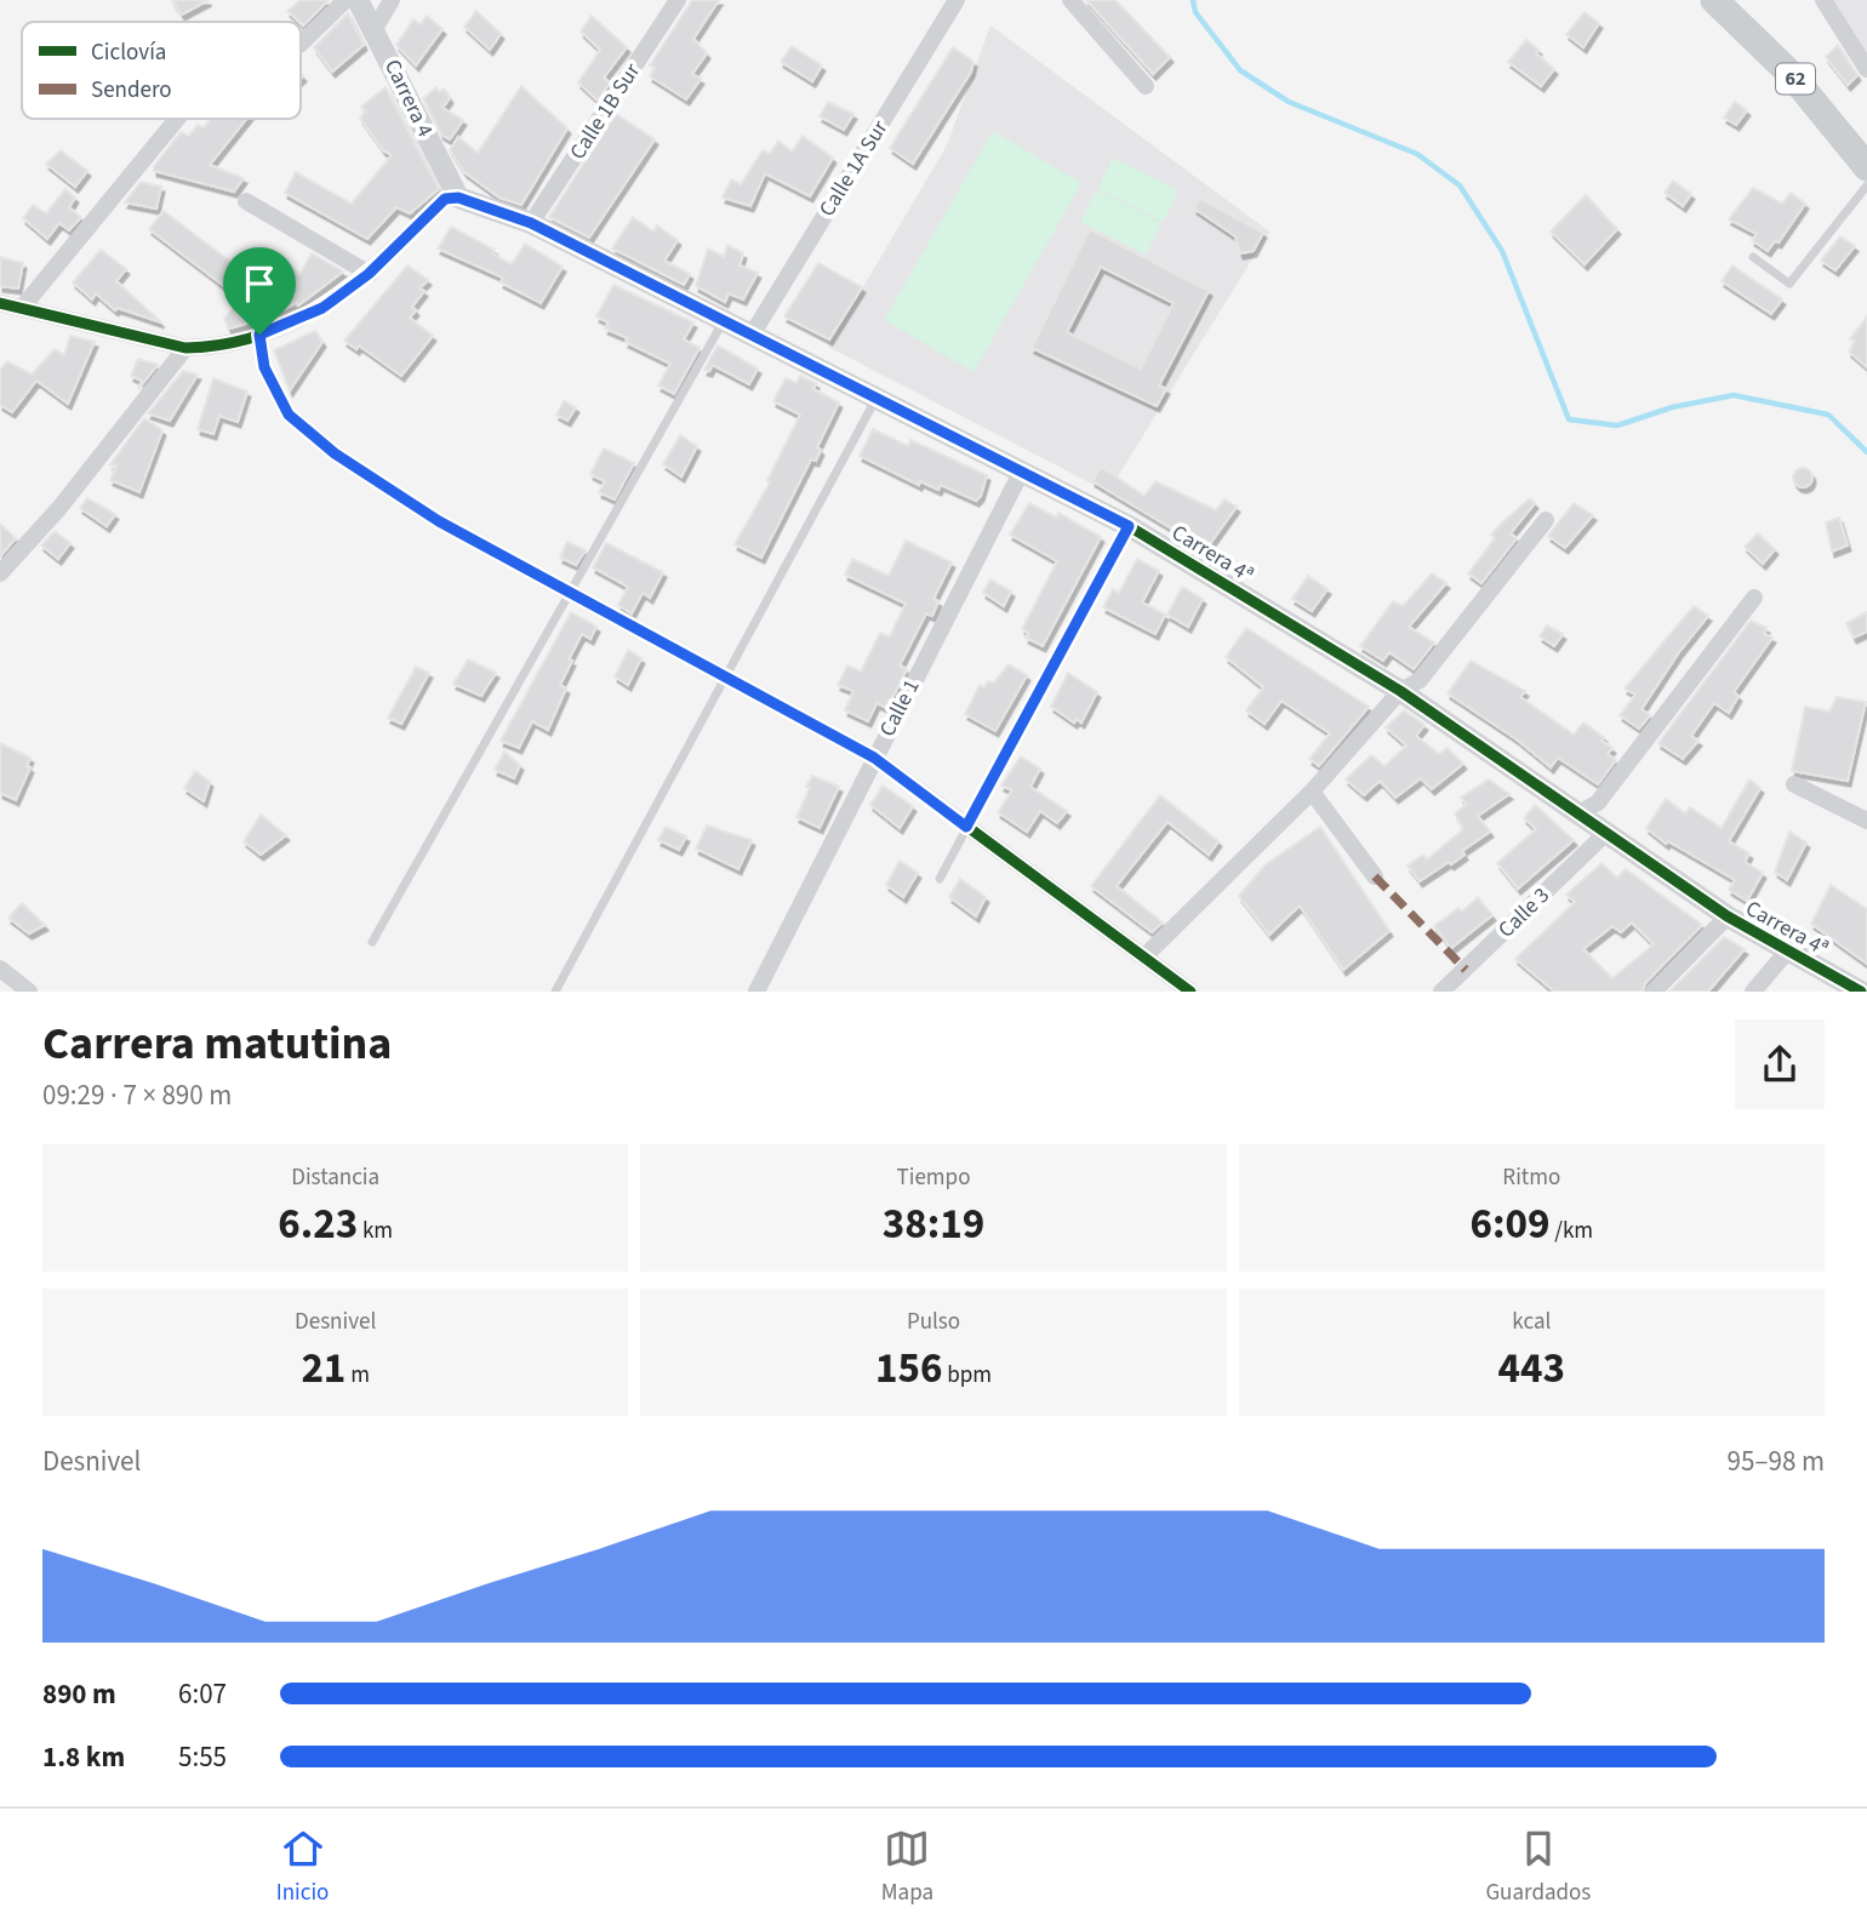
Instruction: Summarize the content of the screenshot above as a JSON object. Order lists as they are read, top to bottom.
{
  "streets": {
    "main road": ["62"],
    "street": [
      "Carrera 4",
      "Calle 1B Sur",
      "Calle 1A Sur",
      "Carrera 4ª",
      "Calle 1",
      "Calle 3"
    ]
  },
  "crossings": [
    ["Carrera 4", "Carrera 4ª"],
    ["Calle 1B Sur", "Carrera 4ª"],
    ["Calle 1A Sur", "Carrera 4ª"],
    ["Carrera 4ª", "Calle 1"],
    ["Carrera 4ª", "Calle 3"]
  ],
  "legend": ["Ciclovía", "Sendero"],
  "page": {
    "heading": ["Carrera matutina", "09:29 · 7 × 890 m"],
    "stats": [
      ["Distancia", "6.23 km"],
      ["Tiempo", "38:19"],
      ["Ritmo", "6:09 /km"],
      ["Desnivel", "21 m"],
      ["Pulso", "156 bpm"],
      ["kcal", "443"]
    ],
    "chart": ["Desnivel", "95–98 m"],
    "list": [
      {
        "name": "890 m",
        "note": "6:07"
      },
      {
        "name": "1.8 km",
        "note": "5:55"
      }
    ],
    "tabs": ["Inicio", "Mapa", "Guardados"]
  }
}
